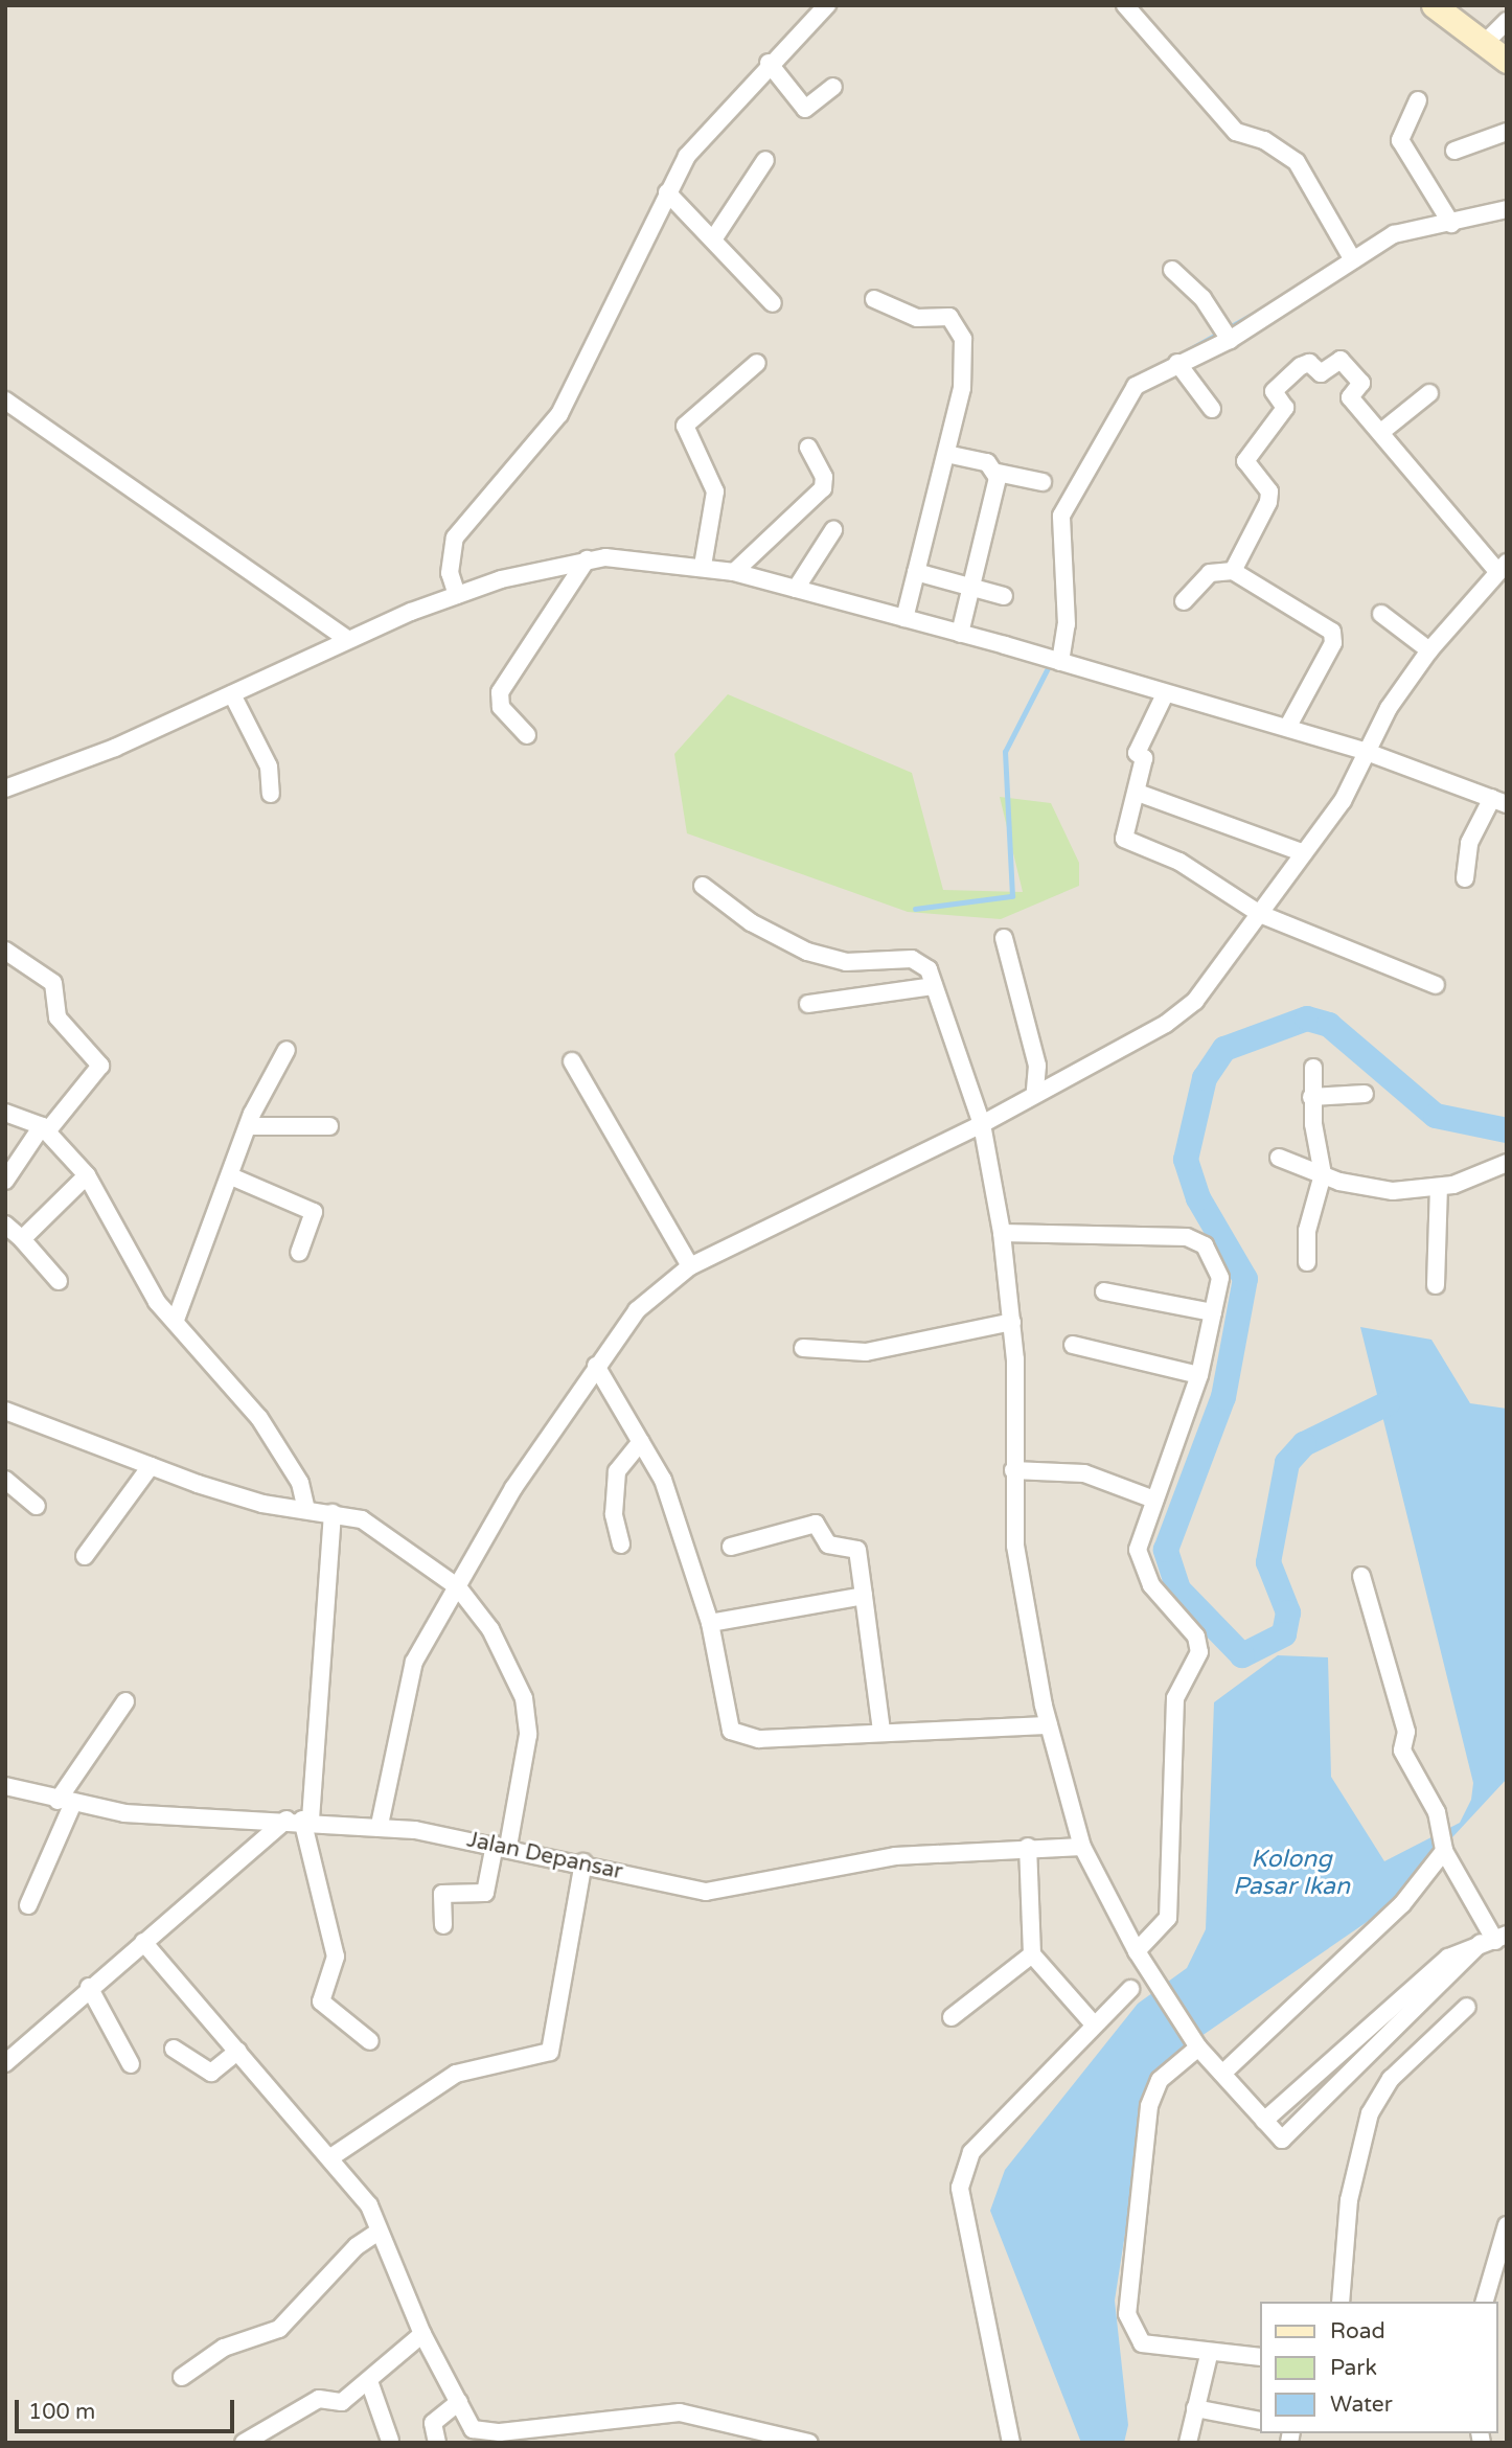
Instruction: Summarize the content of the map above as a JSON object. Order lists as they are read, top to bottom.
{
  "streets": {
    "street": ["Jalan Depansar"]
  },
  "water": ["Kolong Pasar Ikan"],
  "legend": ["Road", "Park", "Water"],
  "scale_bar": "100 m"
}
